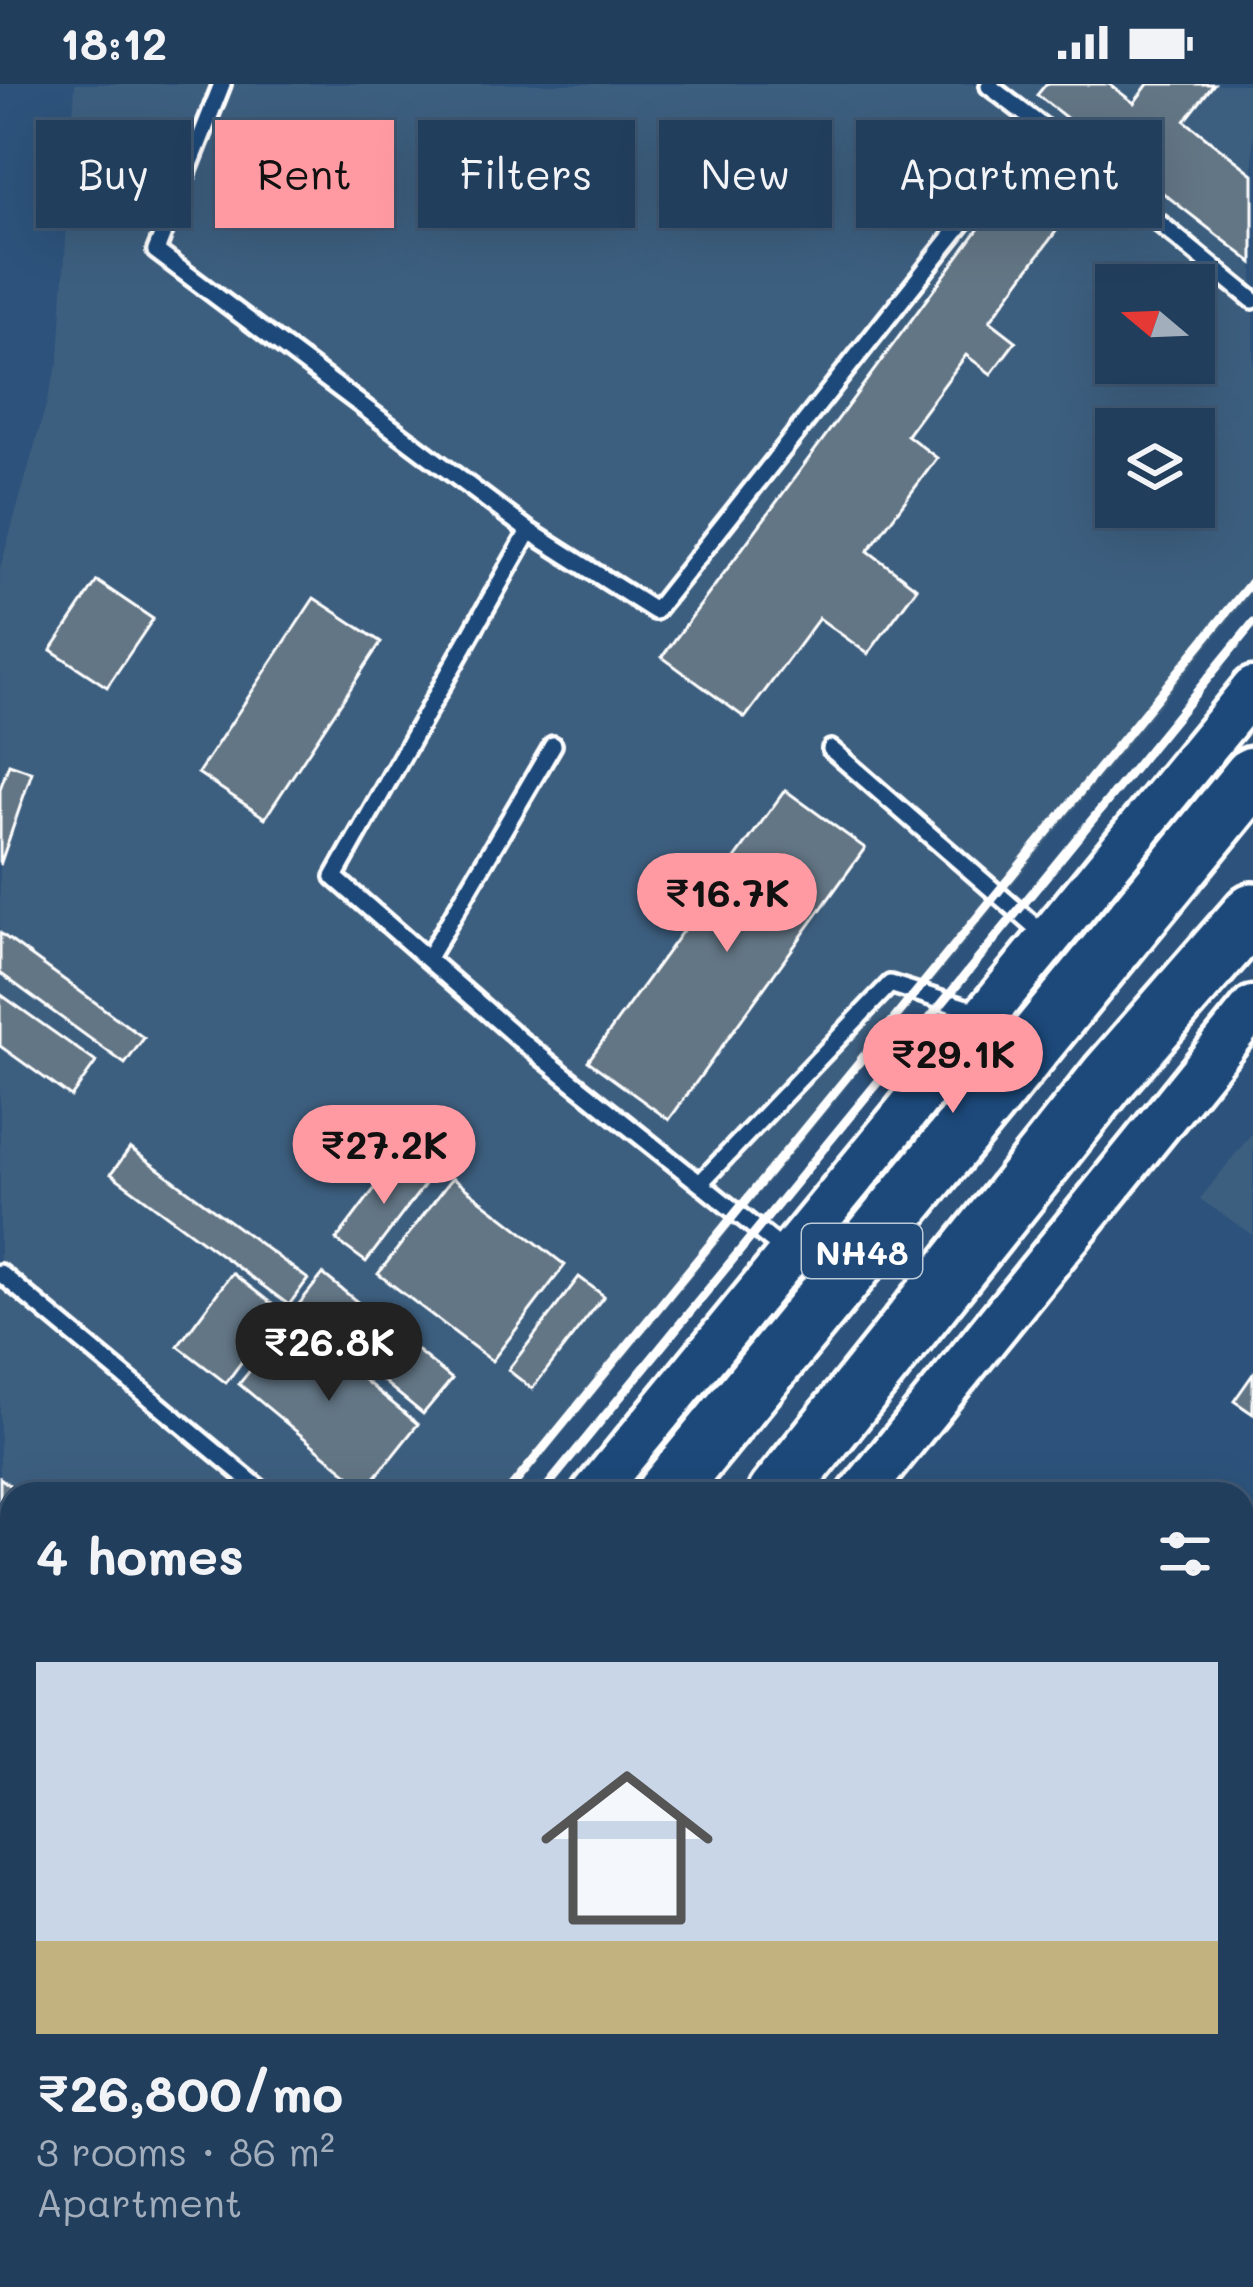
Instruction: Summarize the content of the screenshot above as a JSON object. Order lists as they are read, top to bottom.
{
  "streets": {
    "highway": ["NH48"]
  },
  "north": "left",
  "page": {
    "status": "18:12",
    "chip": [
      "Buy",
      "Rent",
      "Filters",
      "New",
      "Apartment"
    ],
    "price": [
      "₹16.7K",
      "₹29.1K",
      "₹27.2K",
      "₹26.8K"
    ],
    "heading": "4 homes",
    "list": [
      {
        "name": "₹26,800/mo",
        "note": "3 rooms · 86 m² · Apartment"
      }
    ]
  }
}
